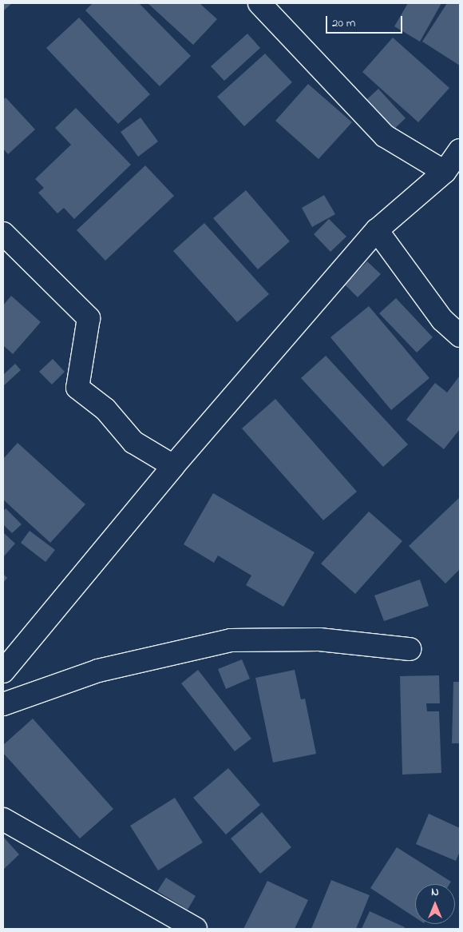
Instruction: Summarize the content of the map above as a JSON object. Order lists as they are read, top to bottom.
{
  "scale_bar": "20 m",
  "north": "top"
}
